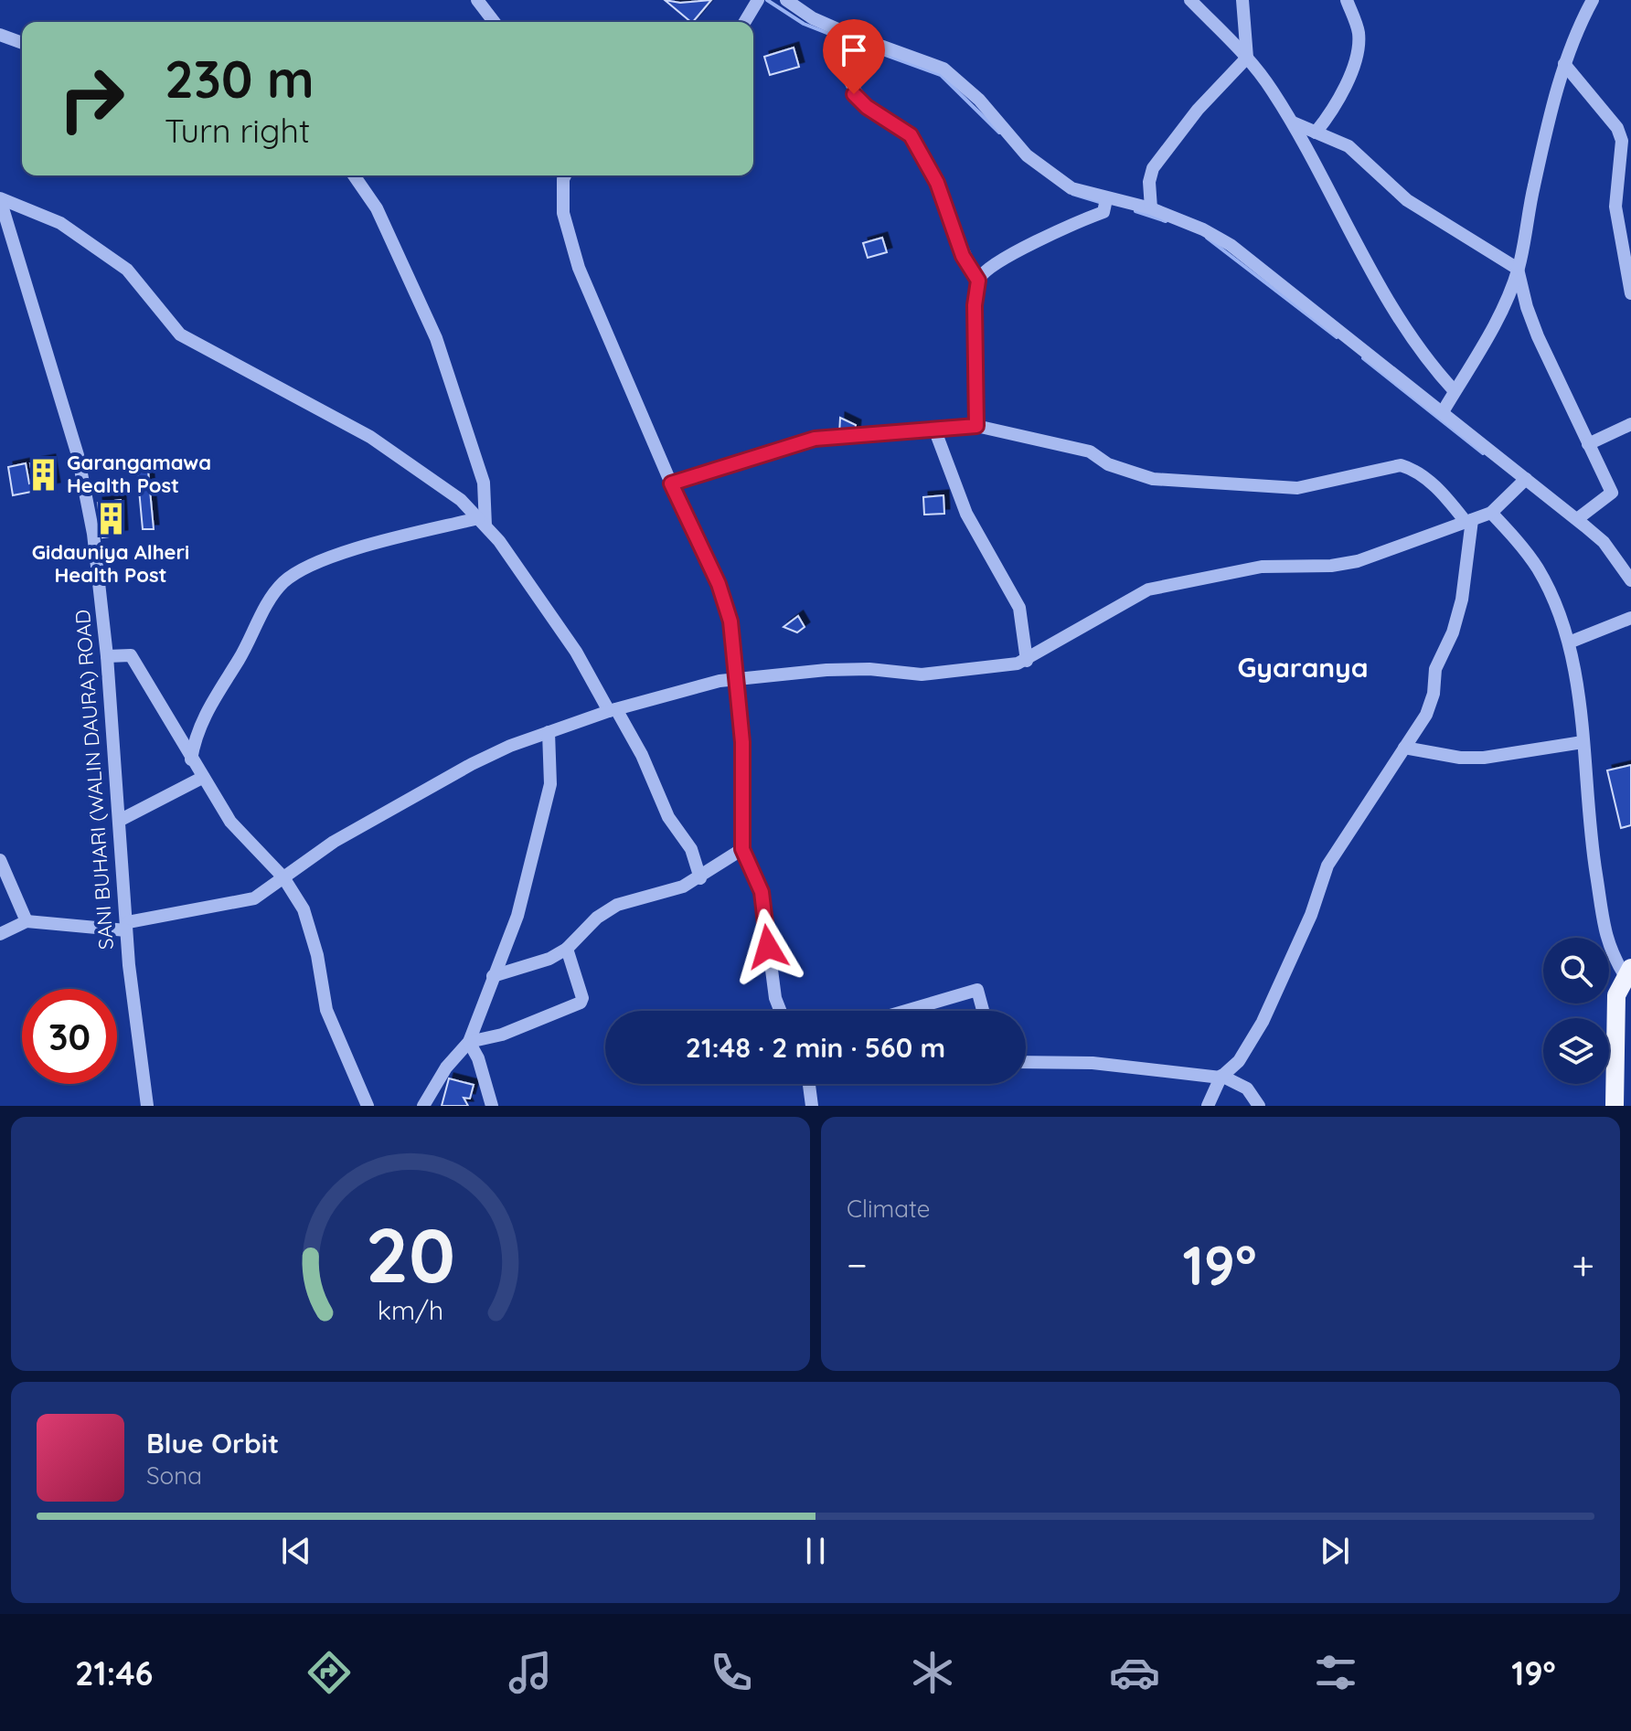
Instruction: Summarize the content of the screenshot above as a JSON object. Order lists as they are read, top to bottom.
{
  "streets": {
    "street": ["SANI BUHARI (WALIN DAURA) ROAD"]
  },
  "districts": ["Gyaranya"],
  "places": {
    "building": ["Garangamawa Health Post", "Gidauniya Alheri Health Post"]
  },
  "page": {
    "turn": ["230 m", "Turn right"],
    "limit": "30",
    "trip": "21:48 · 2 min · 560 m",
    "tile": "Climate",
    "heat": ["−", "19°", "+"],
    "song": ["Blue Orbit", "Sona"],
    "tabs": ["21:46", "19°"],
    "gauge": ["20", "km/h"]
  }
}
